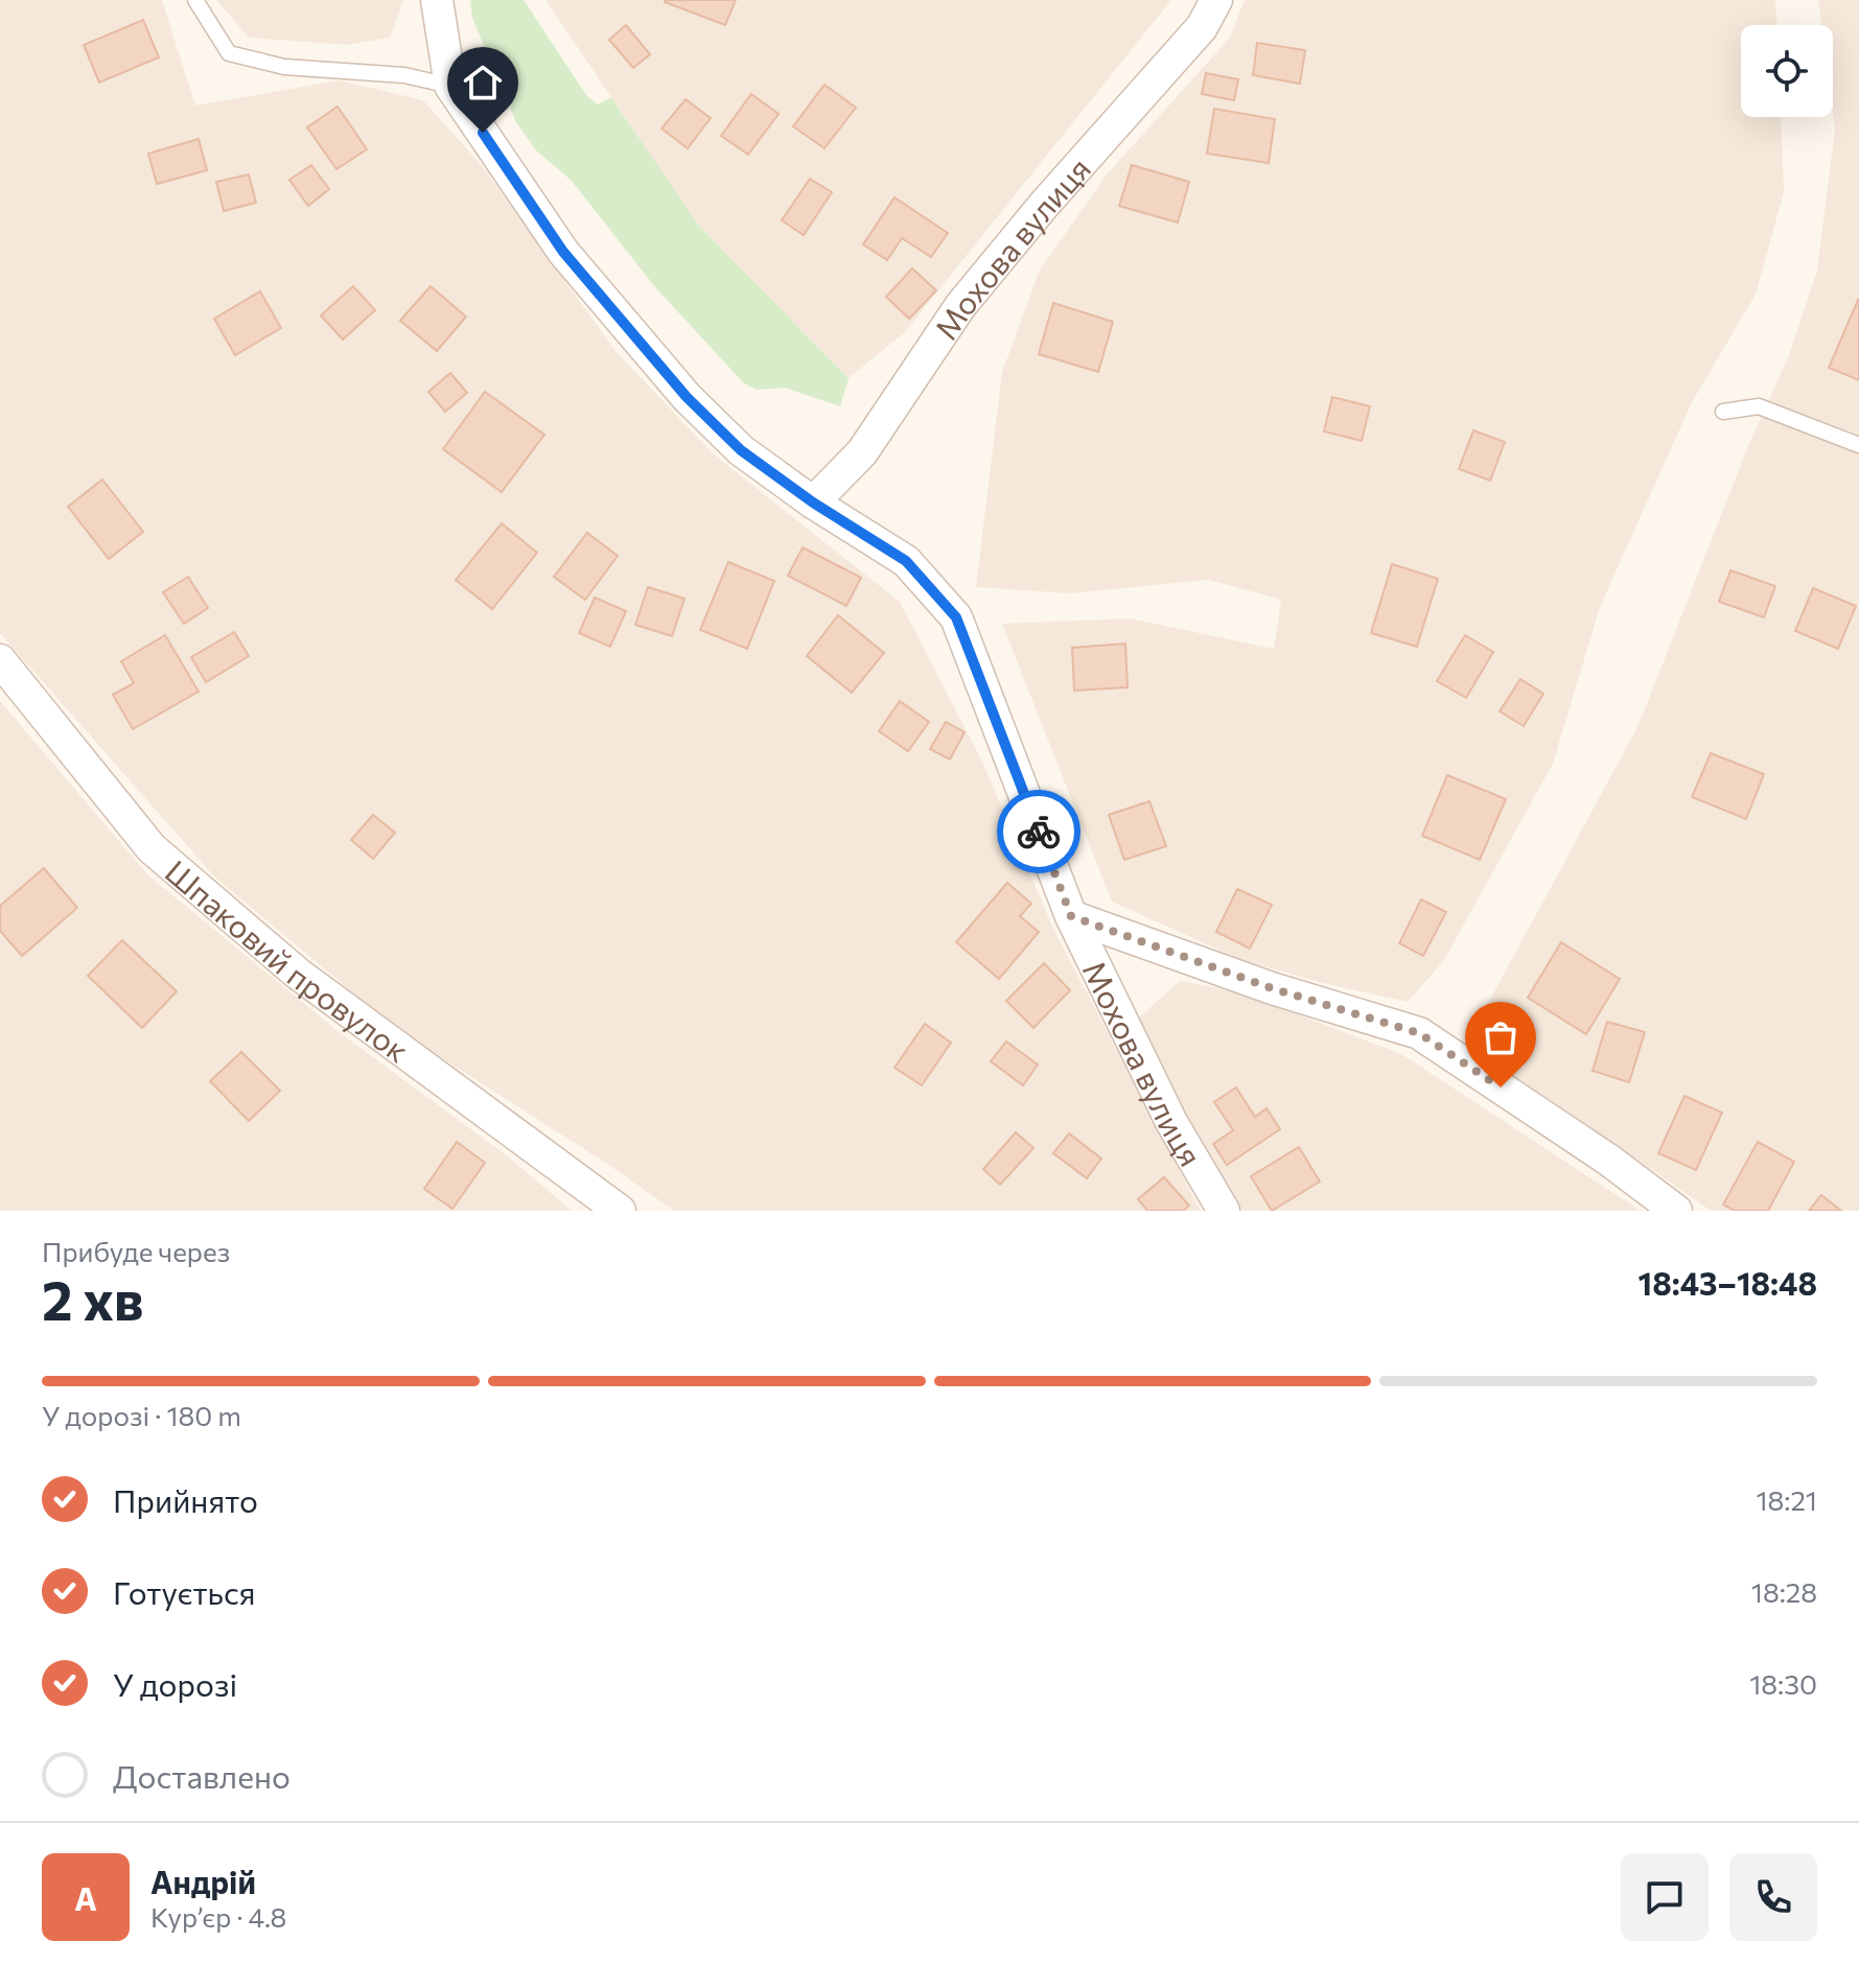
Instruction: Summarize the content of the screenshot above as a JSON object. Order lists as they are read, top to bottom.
{
  "streets": {
    "street": ["Мохова вулиця", "Шпаковий провулок"]
  },
  "page": {
    "heading": ["2 хв", "Прибуде через", "18:43–18:48"],
    "panel": ["Андрій", "Кур’єр · 4.8"],
    "bar": "У дорозі · 180 m",
    "list": [
      ["Прийнято", "18:21"],
      ["Готується", "18:28"],
      ["У дорозі", "18:30"],
      "Доставлено"
    ],
    "round": "А"
  }
}
